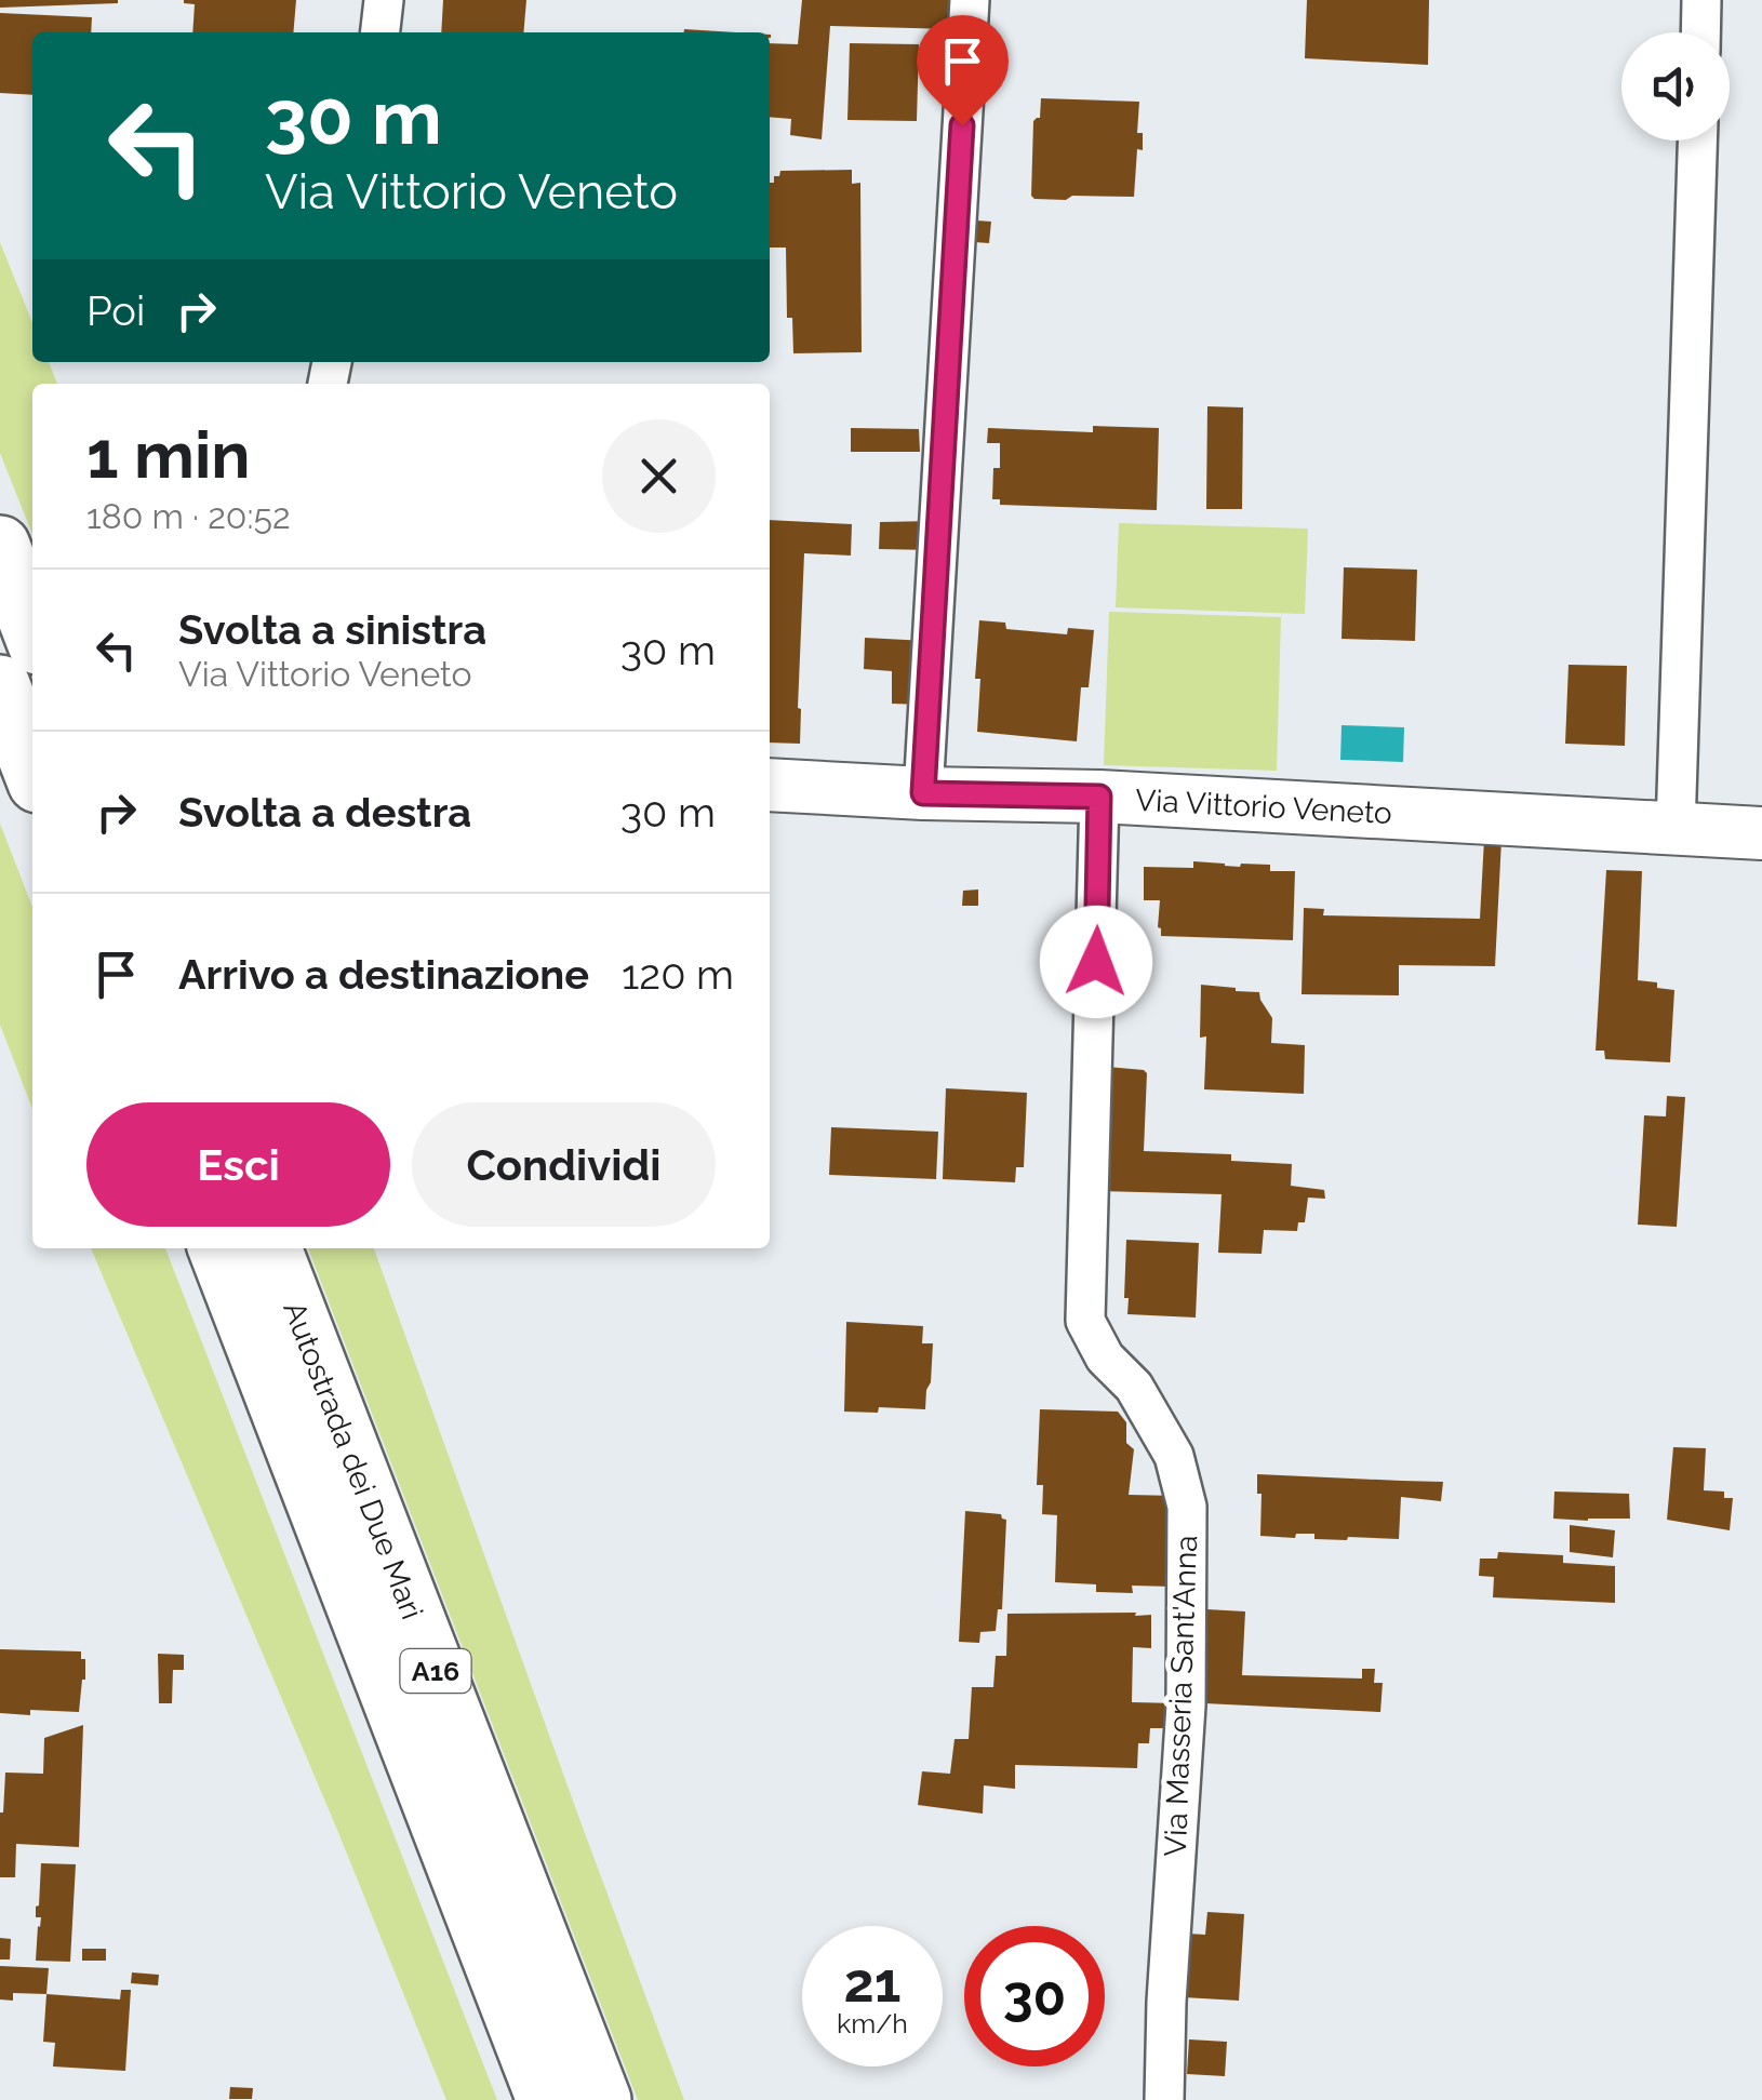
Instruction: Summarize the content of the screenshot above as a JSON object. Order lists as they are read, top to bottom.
{
  "streets": {
    "highway": ["Autostrada dei Due Mari", "A16"],
    "street": ["Via Vittorio Veneto", "Via Masseria Sant'Anna"]
  },
  "crossings": [
    ["Via Vittorio Veneto", "Via Masseria Sant'Anna"]
  ],
  "page": {
    "turn": ["30 m", "Via Vittorio Veneto"],
    "then": "Poi",
    "heading": ["1 min", "180 m · 20:52"],
    "list": [
      {
        "name": "Svolta a sinistra",
        "note": "Via Vittorio Veneto",
        "value": "30 m"
      },
      {
        "name": "Svolta a destra",
        "value": "30 m"
      },
      {
        "name": "Arrivo a destinazione",
        "value": "120 m"
      }
    ],
    "buttons": ["Esci", "Condividi"],
    "speed": "21 km/h",
    "limit": "30"
  }
}
